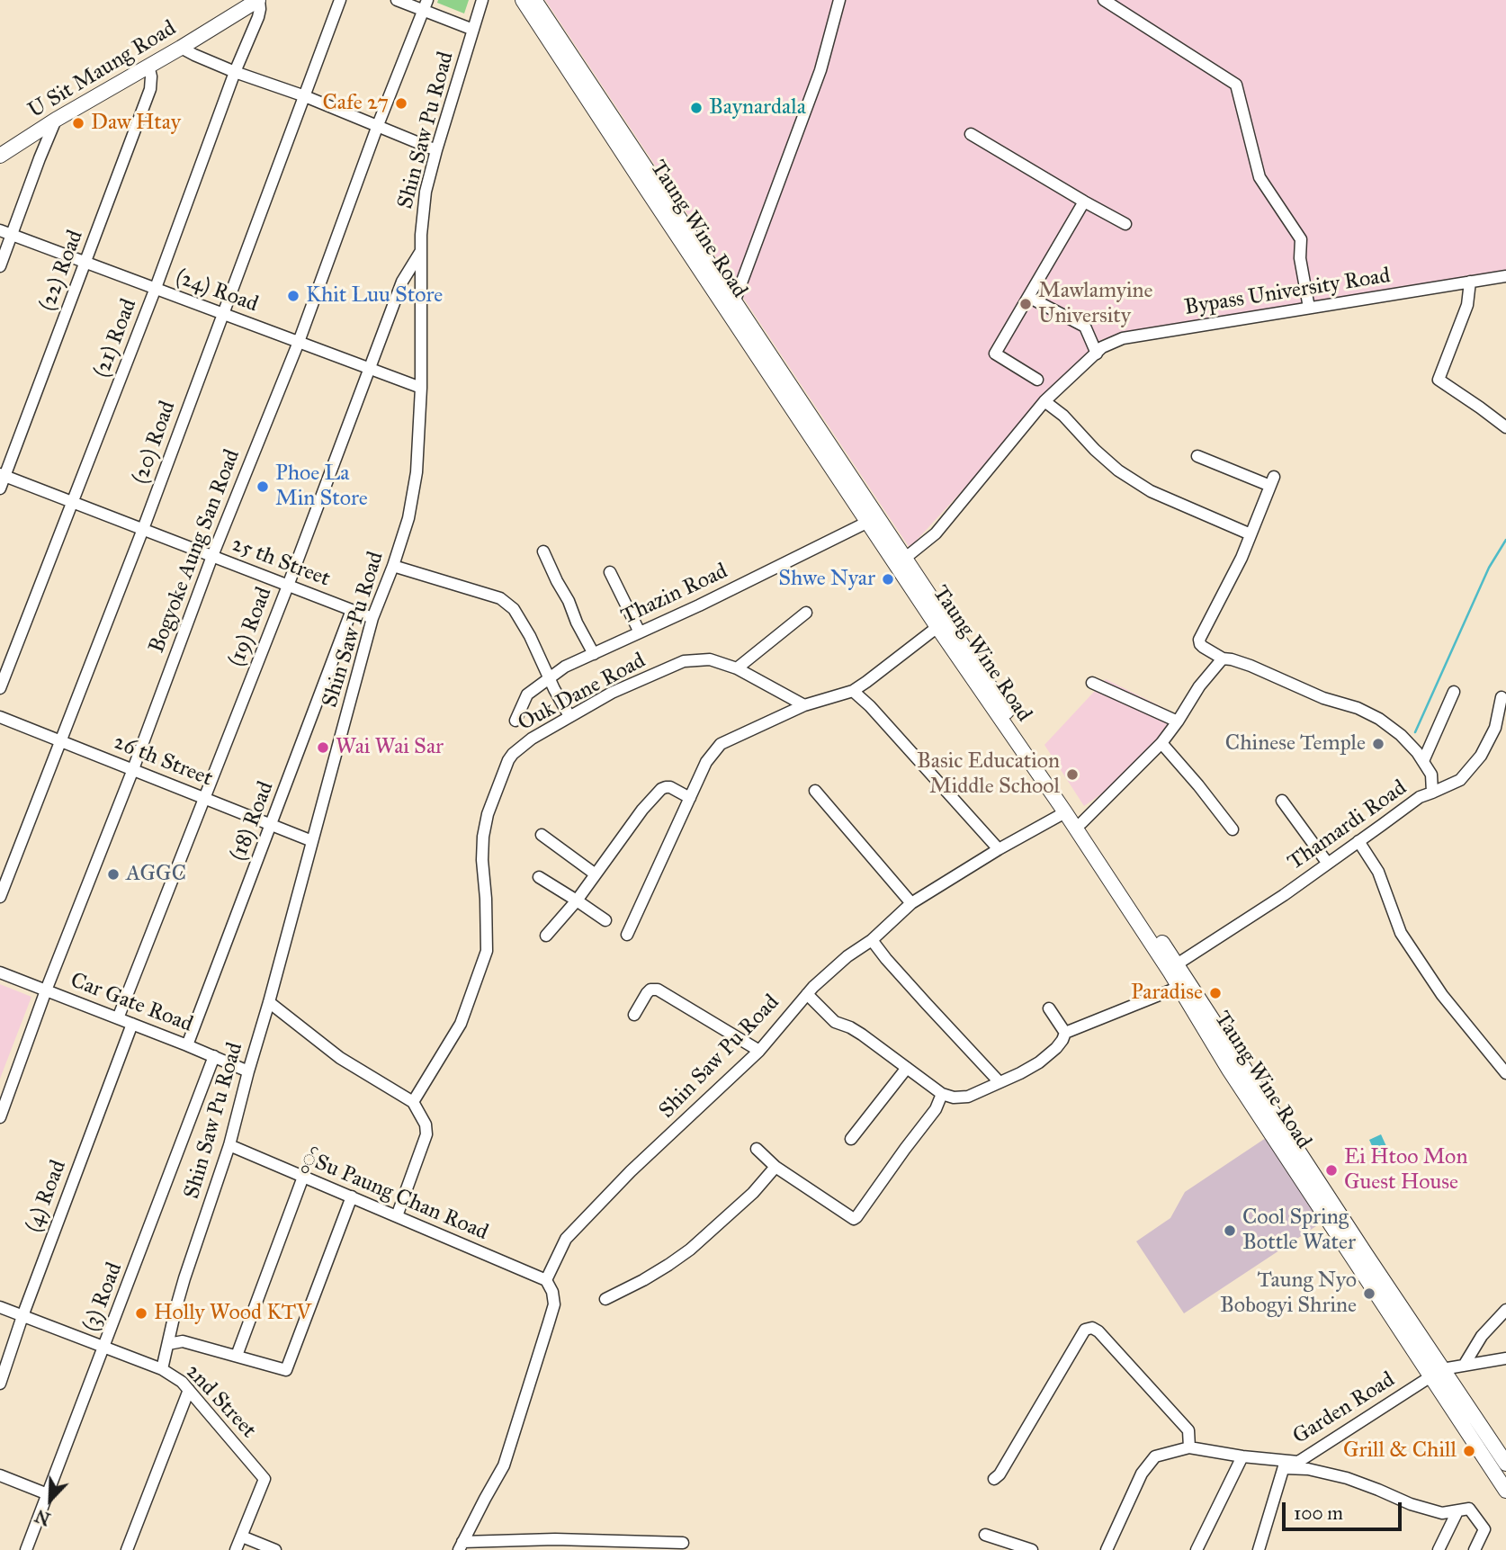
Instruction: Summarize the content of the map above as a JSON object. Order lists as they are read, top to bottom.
{
  "streets": {
    "main road": ["U Sit Maung Road", "Taung Wine Road"],
    "street": [
      "Shin Saw Pu Road",
      "(22) Road",
      "(24) Road",
      "Bypass University Road",
      "(21) Road",
      "(20) Road",
      "Bogyoke Aung San Road",
      "25 th Street",
      "Thazin Road",
      "(19) Road",
      "Ouk Dane Road",
      "26 th Street",
      "(18) Road",
      "Thamardi Road",
      "Car Gate Road",
      "်ွSu Paung Chan Road",
      "(4) Road",
      "(3) Road",
      "2nd Street",
      "Garden Road"
    ]
  },
  "crossings": [
    ["U Sit Maung Road", "(22) Road"],
    ["U Sit Maung Road", "(21) Road"],
    ["Shin Saw Pu Road", "Taung Wine Road"],
    ["Shin Saw Pu Road", "(24) Road"],
    ["Shin Saw Pu Road", "25 th Street"],
    ["Shin Saw Pu Road", "(19) Road"],
    ["Shin Saw Pu Road", "26 th Street"],
    ["Shin Saw Pu Road", "Car Gate Road"],
    ["Shin Saw Pu Road", "်ွSu Paung Chan Road"],
    ["Shin Saw Pu Road", "2nd Street"],
    ["Taung Wine Road", "Bypass University Road"],
    ["Taung Wine Road", "Thazin Road"],
    ["Taung Wine Road", "Thamardi Road"],
    ["Taung Wine Road", "Garden Road"],
    ["(22) Road", "(24) Road"],
    ["(22) Road", "25 th Street"],
    ["(24) Road", "(21) Road"],
    ["(24) Road", "(20) Road"],
    ["(24) Road", "Bogyoke Aung San Road"],
    ["(24) Road", "(19) Road"],
    ["(21) Road", "25 th Street"],
    ["(20) Road", "25 th Street"],
    ["(20) Road", "26 th Street"],
    ["Bogyoke Aung San Road", "25 th Street"],
    ["Bogyoke Aung San Road", "26 th Street"],
    ["Bogyoke Aung San Road", "Car Gate Road"],
    ["25 th Street", "(19) Road"],
    ["25 th Street", "(18) Road"],
    ["(19) Road", "26 th Street"],
    ["(19) Road", "Car Gate Road"],
    ["26 th Street", "(18) Road"],
    ["(18) Road", "Car Gate Road"],
    ["Car Gate Road", "(4) Road"],
    ["Car Gate Road", "(3) Road"],
    ["(4) Road", "2nd Street"],
    ["(3) Road", "2nd Street"]
  ],
  "places": [
    "Cafe 27",
    "Baynardala",
    "Daw Htay",
    "Khit Luu Store",
    "Mawlamyine University",
    "Phoe La Min Store",
    "Shwe Nyar",
    "Chinese Temple",
    "Wai Wai Sar",
    "Basic Education Middle School",
    "AGGC",
    "Paradise",
    "Ei Htoo Mon Guest House",
    "Cool Spring Bottle Water",
    "Taung Nyo Bobogyi Shrine",
    "Holly Wood KTV",
    "Grill & Chill"
  ],
  "scale_bar": "100 m",
  "north": "bottom left"
}
